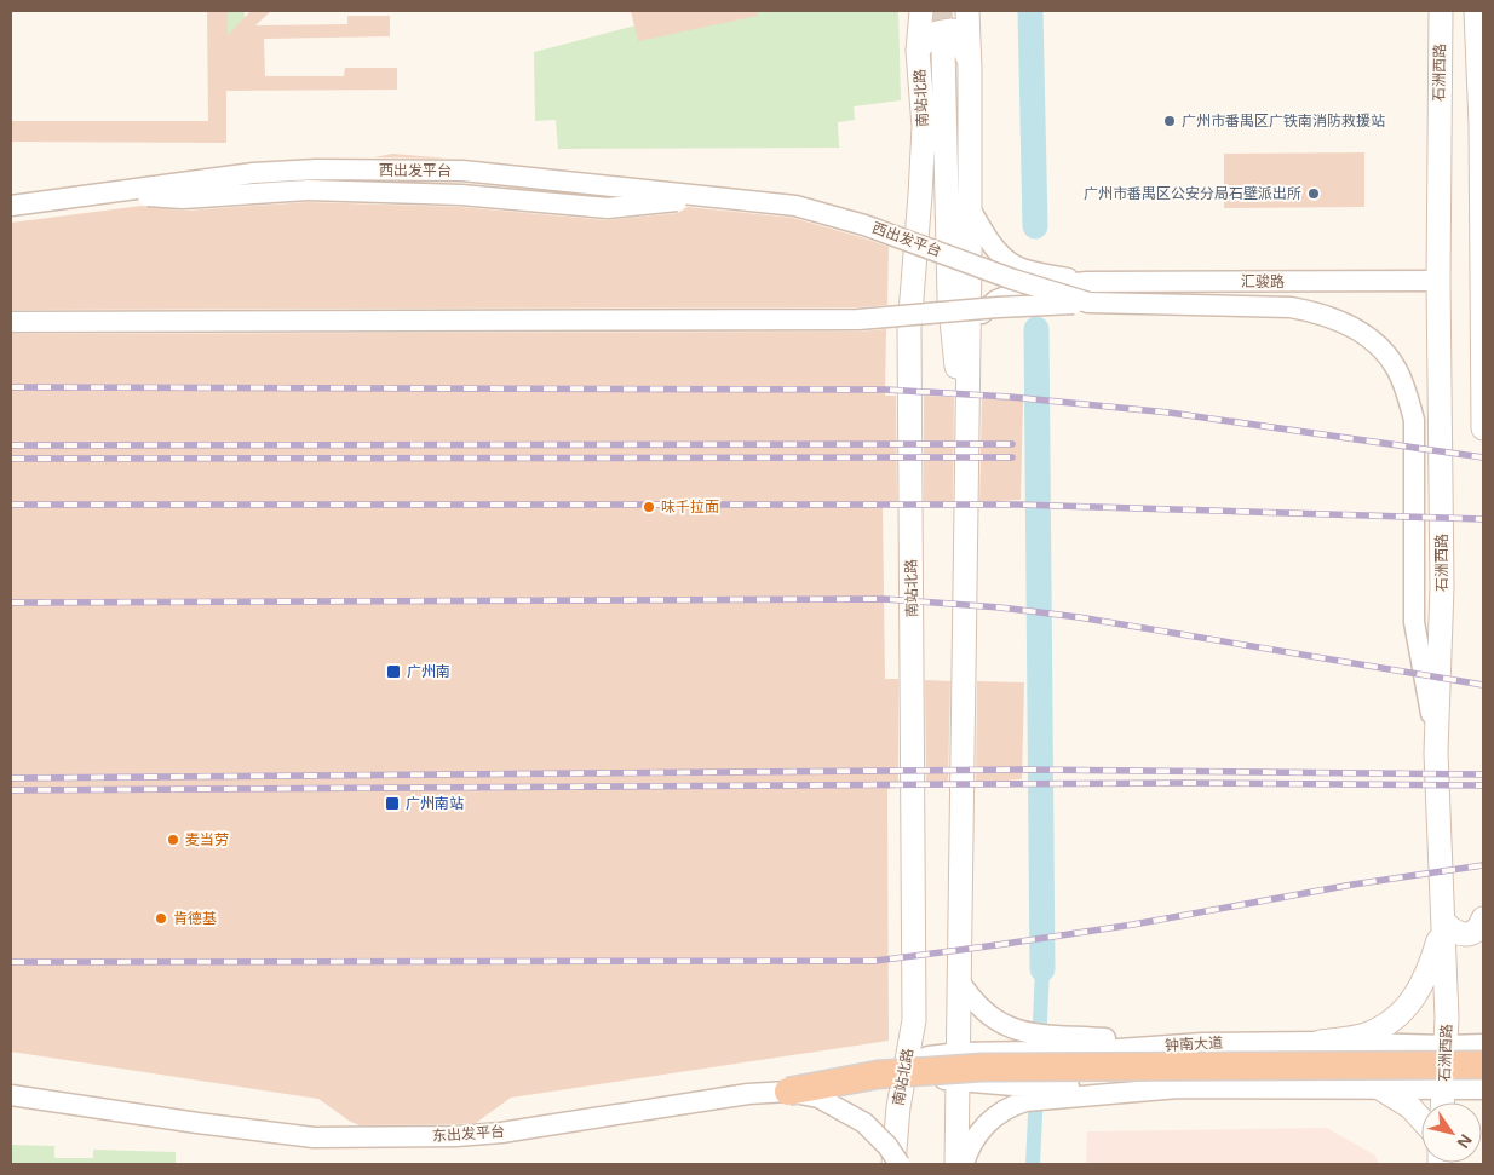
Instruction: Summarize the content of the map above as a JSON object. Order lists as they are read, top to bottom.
{
  "streets": {
    "main road": ["石洲西路", "南站北路"],
    "street": [
      "西出发平台",
      "汇骏路",
      "钟南大道",
      "东出发平台"
    ]
  },
  "crossings": [
    ["石洲西路", "汇骏路"],
    ["石洲西路", "钟南大道"],
    ["南站北路", "钟南大道"]
  ],
  "places": {
    "other": [
      "广州市番禺区广铁南消防救援站",
      "广州市番禺区公安分局石壁派出所",
      "味千拉面",
      "麦当劳",
      "肯德基"
    ],
    "transit": ["广州南", "广州南站"]
  },
  "north": "bottom right"
}
